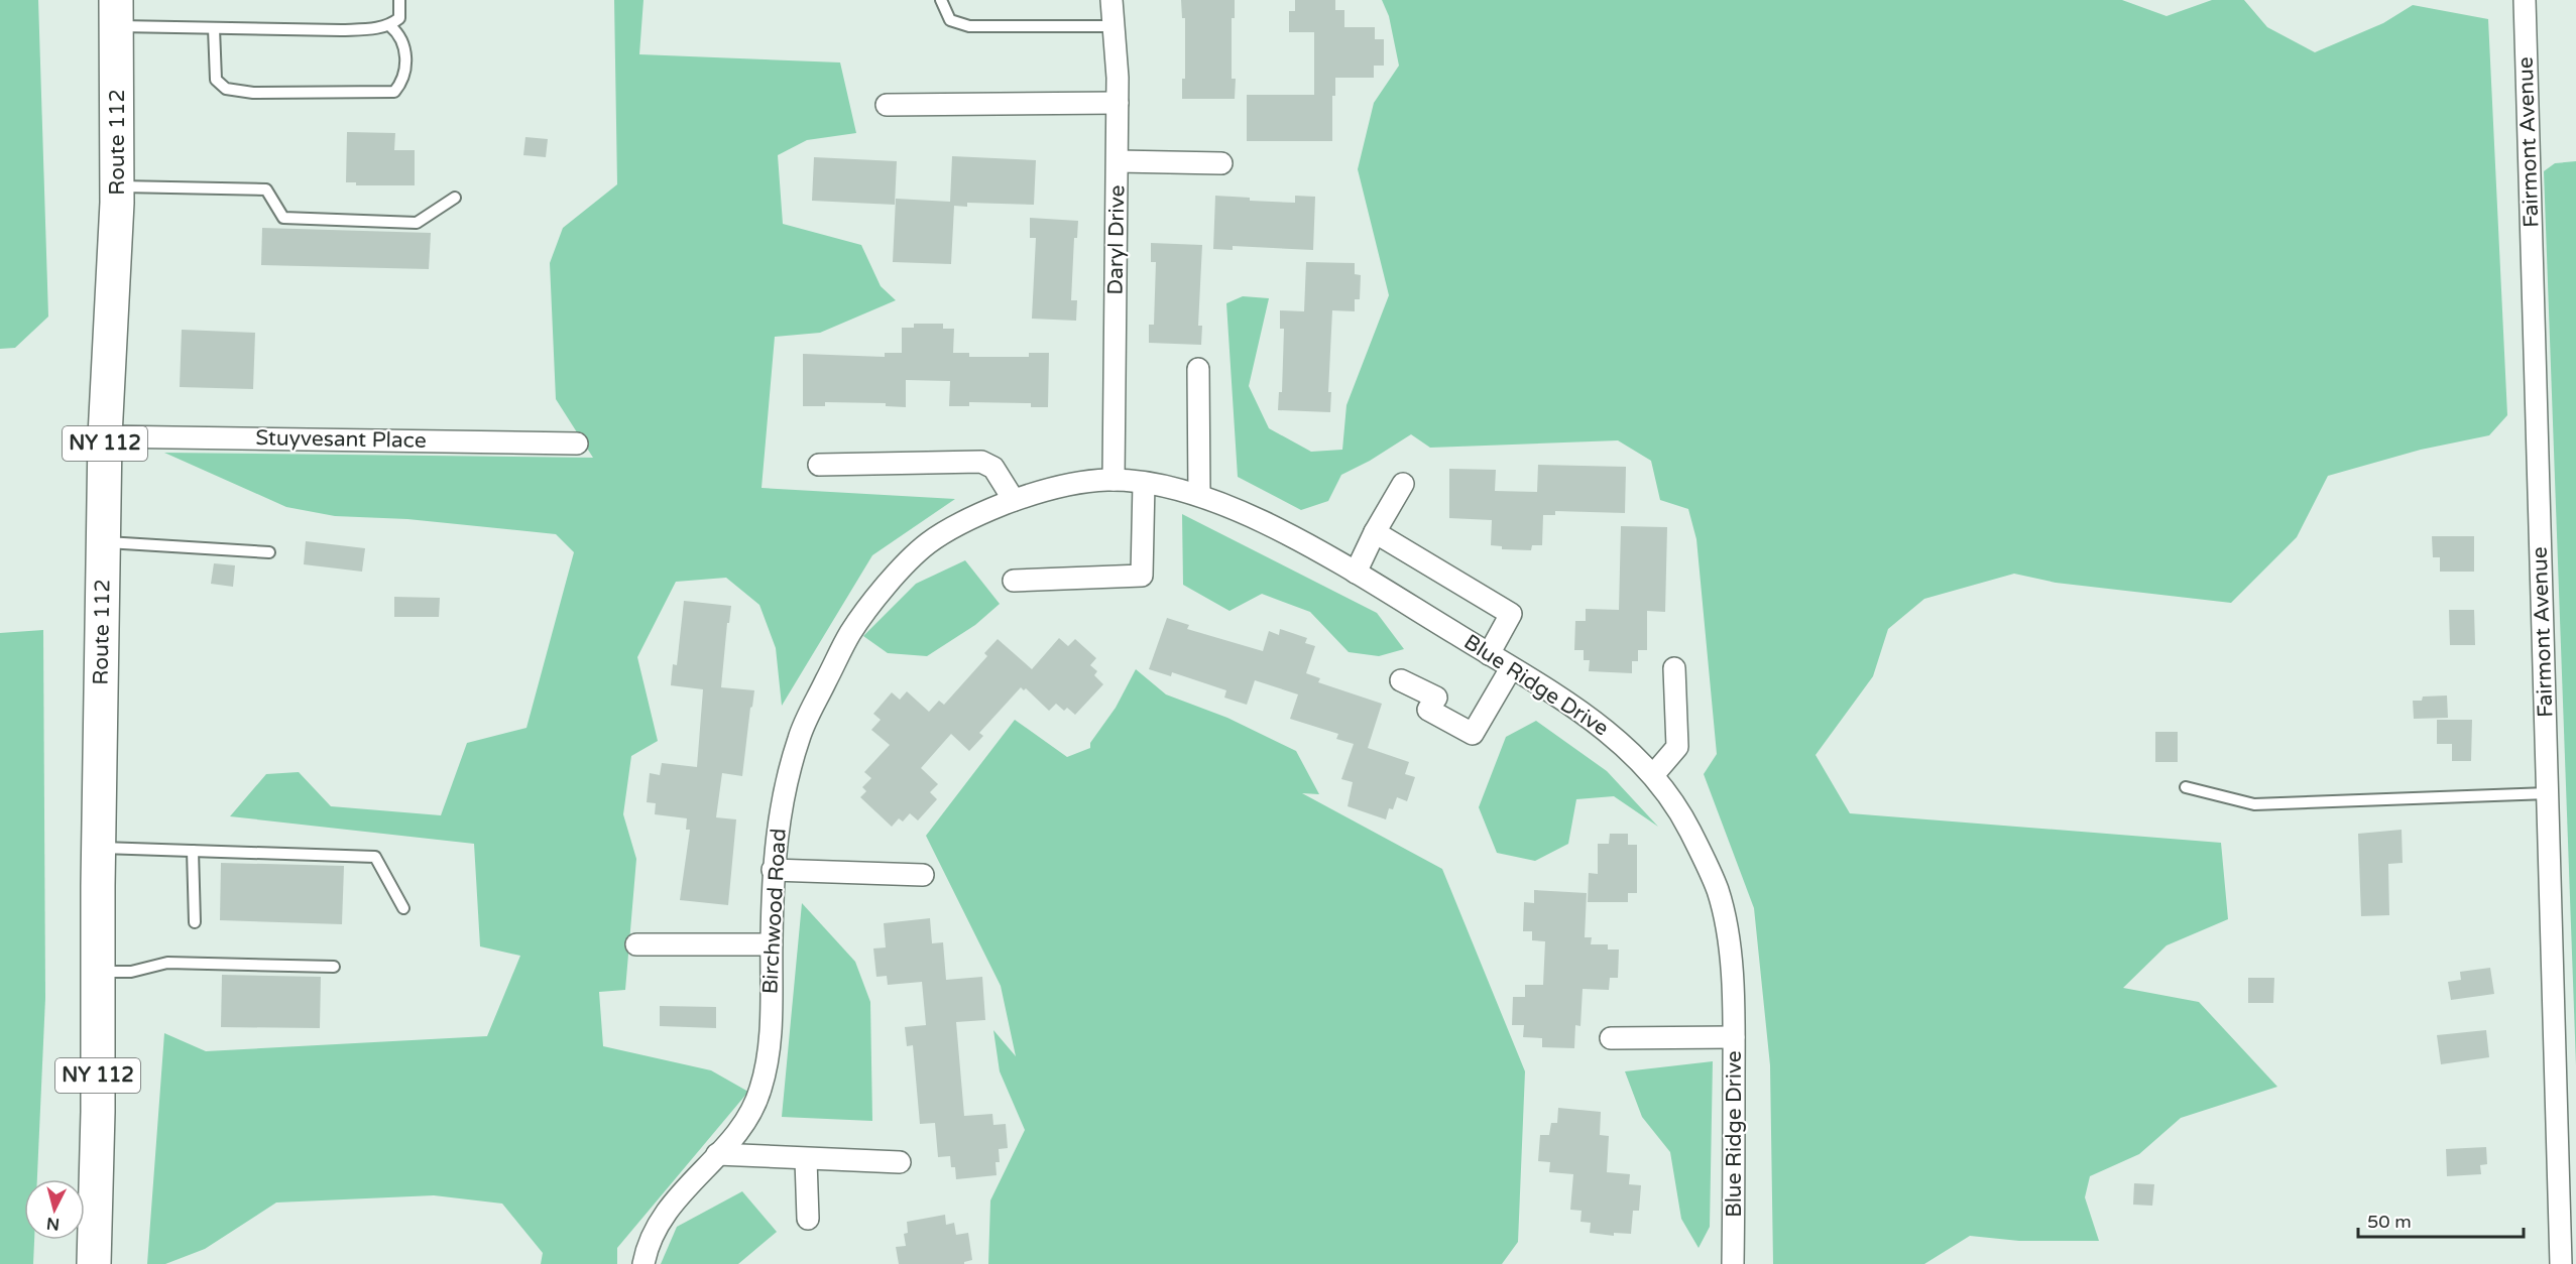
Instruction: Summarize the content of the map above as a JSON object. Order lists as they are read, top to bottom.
{
  "streets": {
    "main road": ["Route 112", "NY 112"],
    "street": [
      "Fairmont Avenue",
      "Daryl Drive",
      "Stuyvesant Place",
      "Blue Ridge Drive",
      "Birchwood Road"
    ]
  },
  "crossings": [
    ["Route 112", "Stuyvesant Place"],
    ["Daryl Drive", "Blue Ridge Drive"],
    ["Daryl Drive", "Birchwood Road"],
    ["Blue Ridge Drive", "Birchwood Road"]
  ],
  "scale_bar": "50 m",
  "north": "bottom"
}
